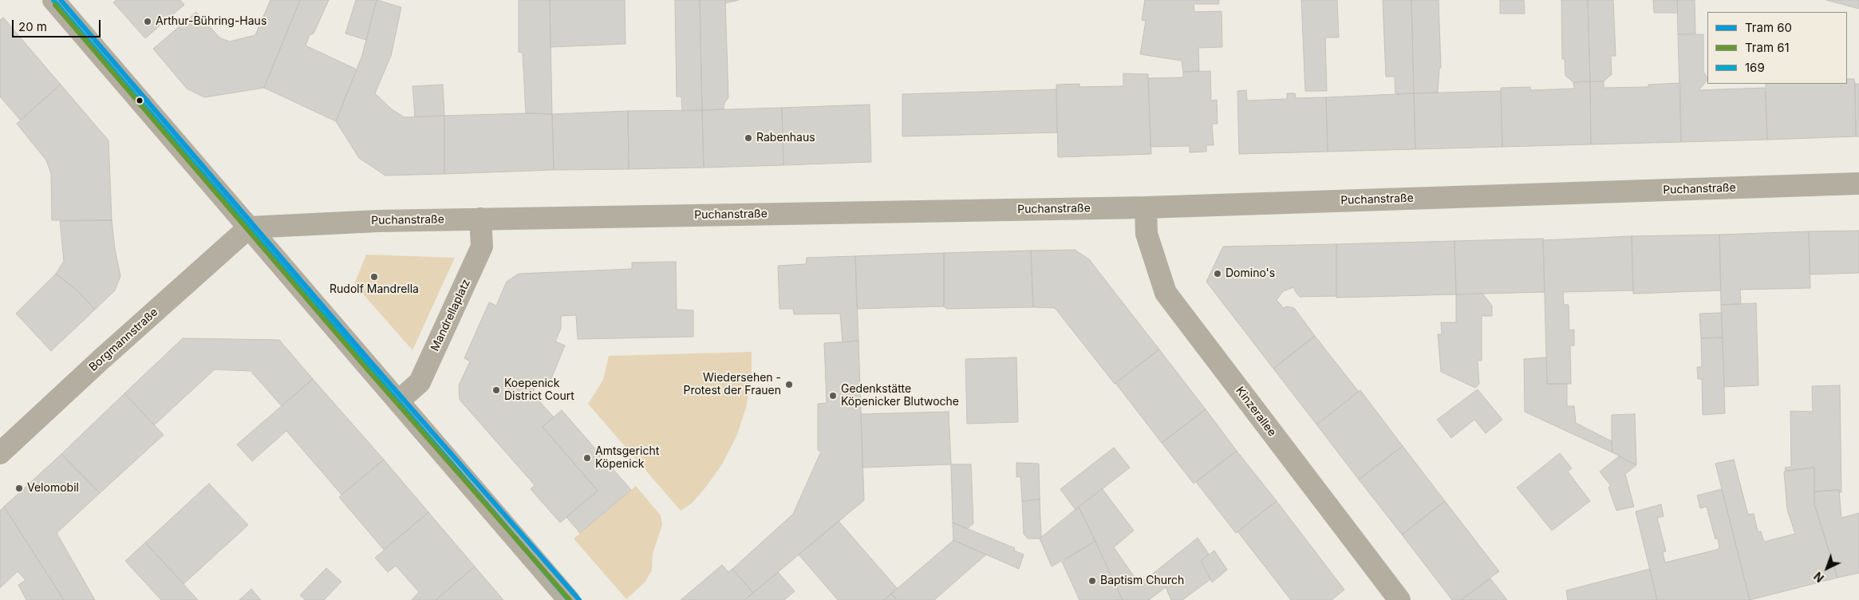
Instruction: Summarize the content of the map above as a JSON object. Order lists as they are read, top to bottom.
{
  "streets": {
    "street": [
      "Puchanstraße",
      "Mandrellaplatz",
      "Borgmannstraße",
      "Kinzerallee"
    ]
  },
  "crossings": [
    ["Puchanstraße", "Mandrellaplatz"],
    ["Puchanstraße", "Borgmannstraße"],
    ["Puchanstraße", "Kinzerallee"]
  ],
  "places": [
    "Arthur-Bühring-Haus",
    "Rabenhaus",
    "Domino's",
    "Rudolf Mandrella",
    "Wiedersehen - Protest der Frauen",
    "Koepenick District Court",
    "Gedenkstätte Köpenicker Blutwoche",
    "Amtsgericht Köpenick",
    "Velomobil",
    "Baptism Church"
  ],
  "lines": ["tram line 60", "transit line 169", "tram line 61"],
  "legend": ["Tram 60", "Tram 61", "169"],
  "scale_bar": "20 m",
  "north": "bottom left"
}
